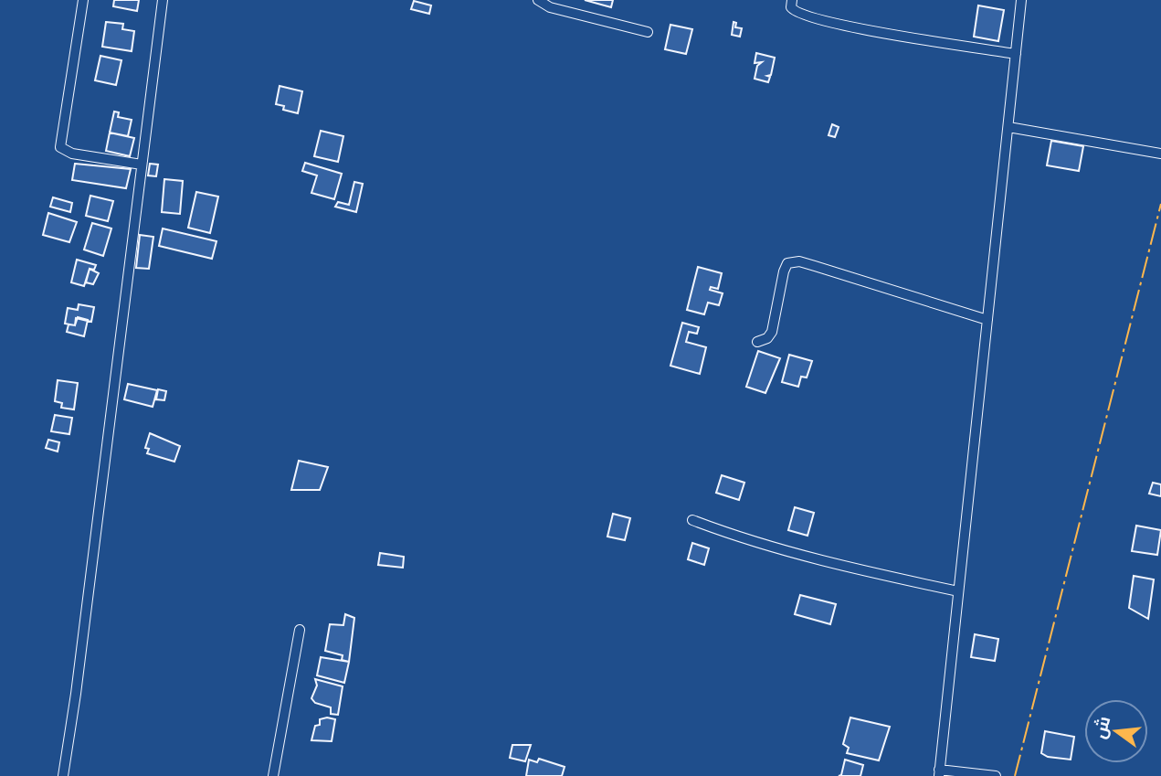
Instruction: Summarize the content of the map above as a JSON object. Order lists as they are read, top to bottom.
{
  "north": "left"
}
